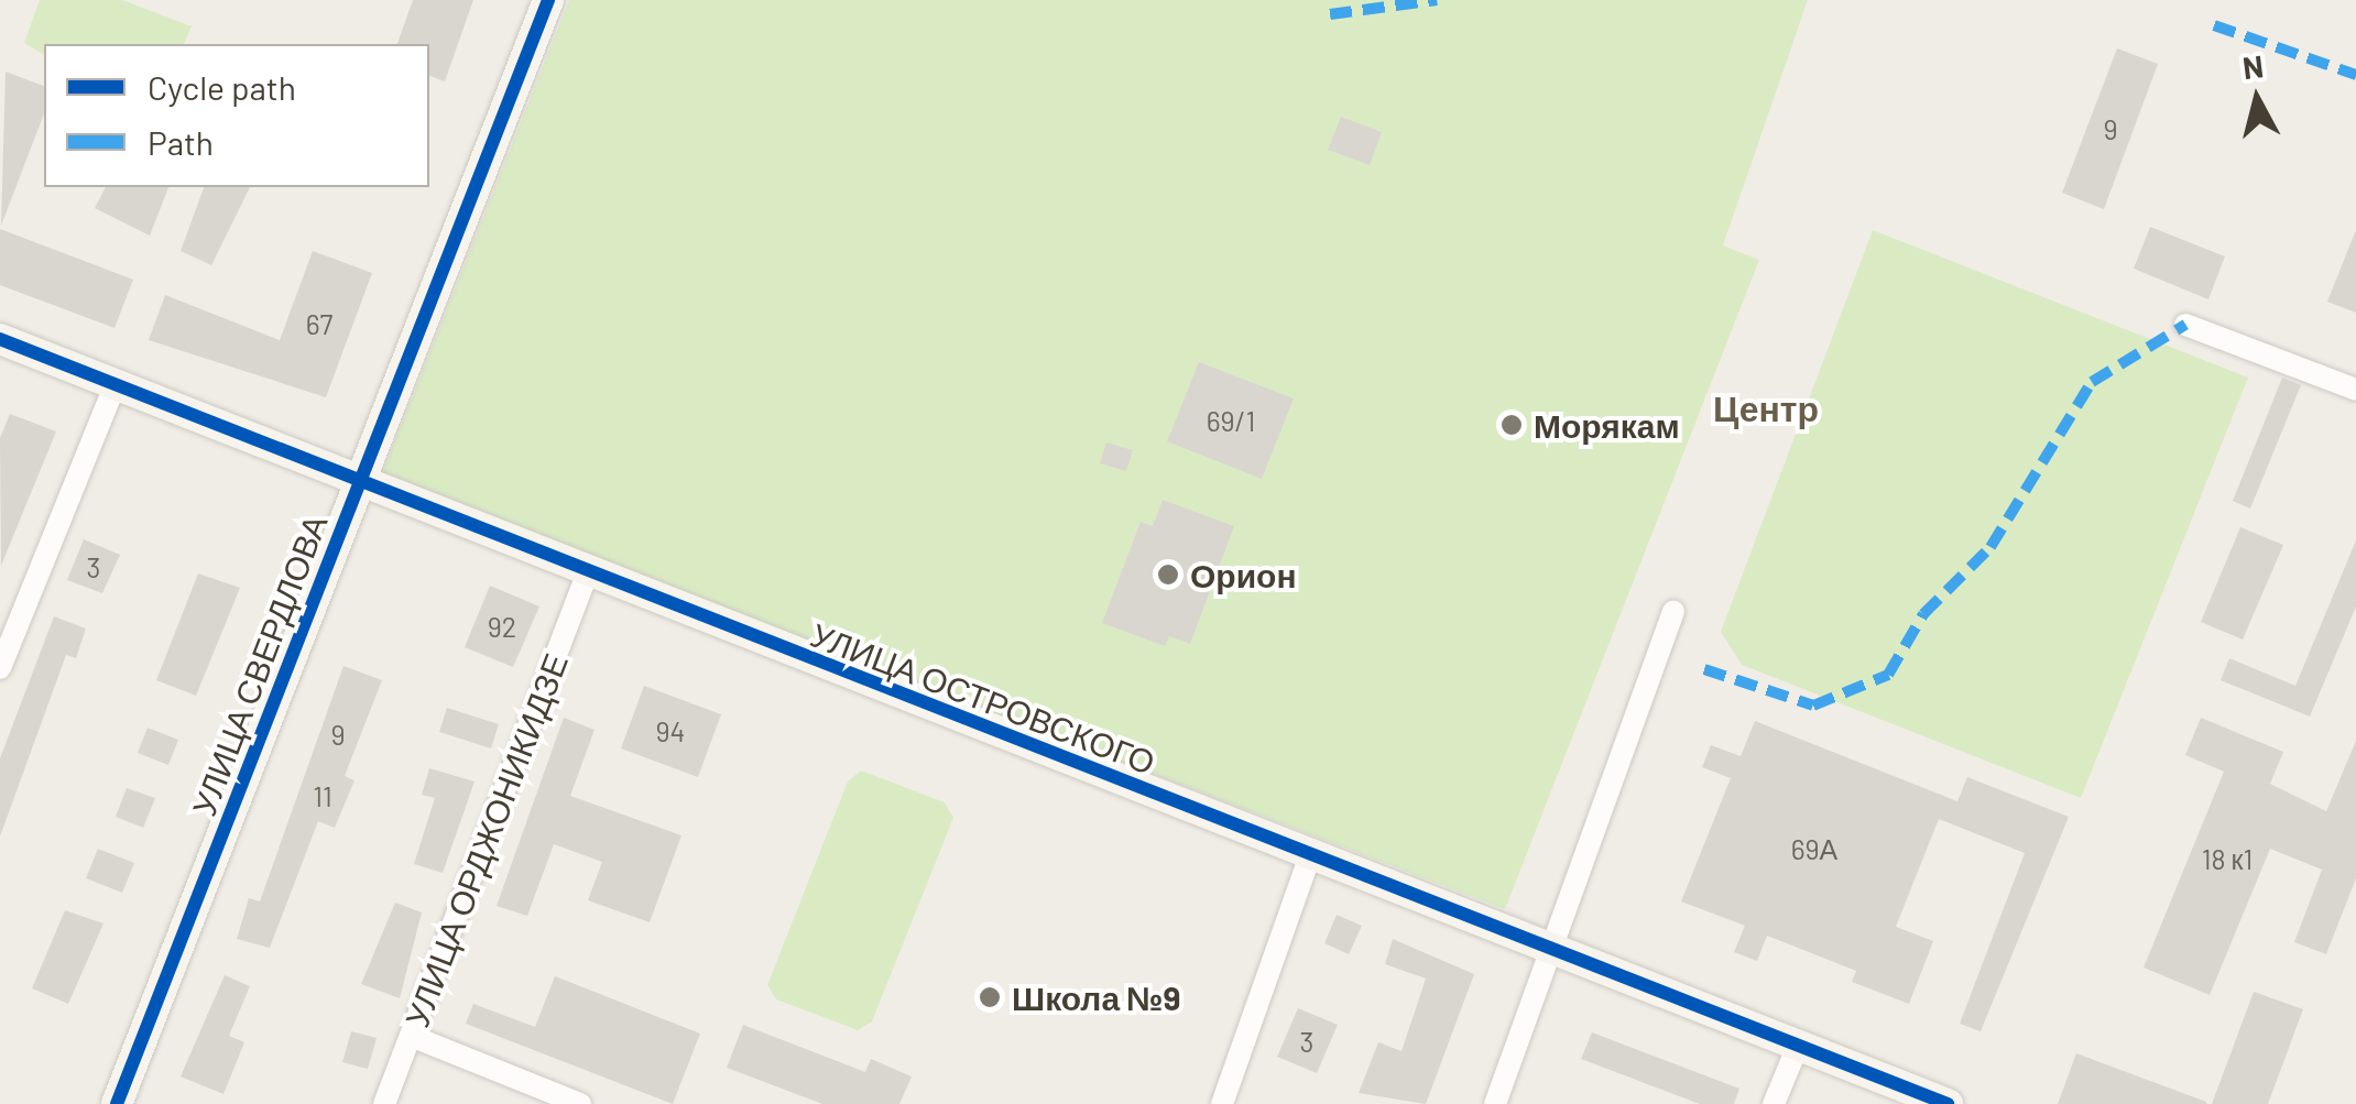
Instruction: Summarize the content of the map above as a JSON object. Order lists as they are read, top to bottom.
{
  "streets": {
    "street": ["УЛИЦА СВЕРДЛОВА", "УЛИЦА ОСТРОВСКОГО", "УЛИЦА ОРДЖОНИКИДЗЕ"]
  },
  "crossings": [
    ["УЛИЦА СВЕРДЛОВА", "УЛИЦА ОСТРОВСКОГО"],
    ["УЛИЦА ОСТРОВСКОГО", "УЛИЦА ОРДЖОНИКИДЗЕ"]
  ],
  "districts": ["Центр"],
  "places": ["Морякам", "Орион", "Школа №9"],
  "house_numbers": [
    "9",
    "67",
    "69/1",
    "3",
    "92",
    "94",
    "9",
    "11",
    "69А",
    "18 к1",
    "3"
  ],
  "legend": ["Cycle path", "Path"],
  "north": "top"
}
